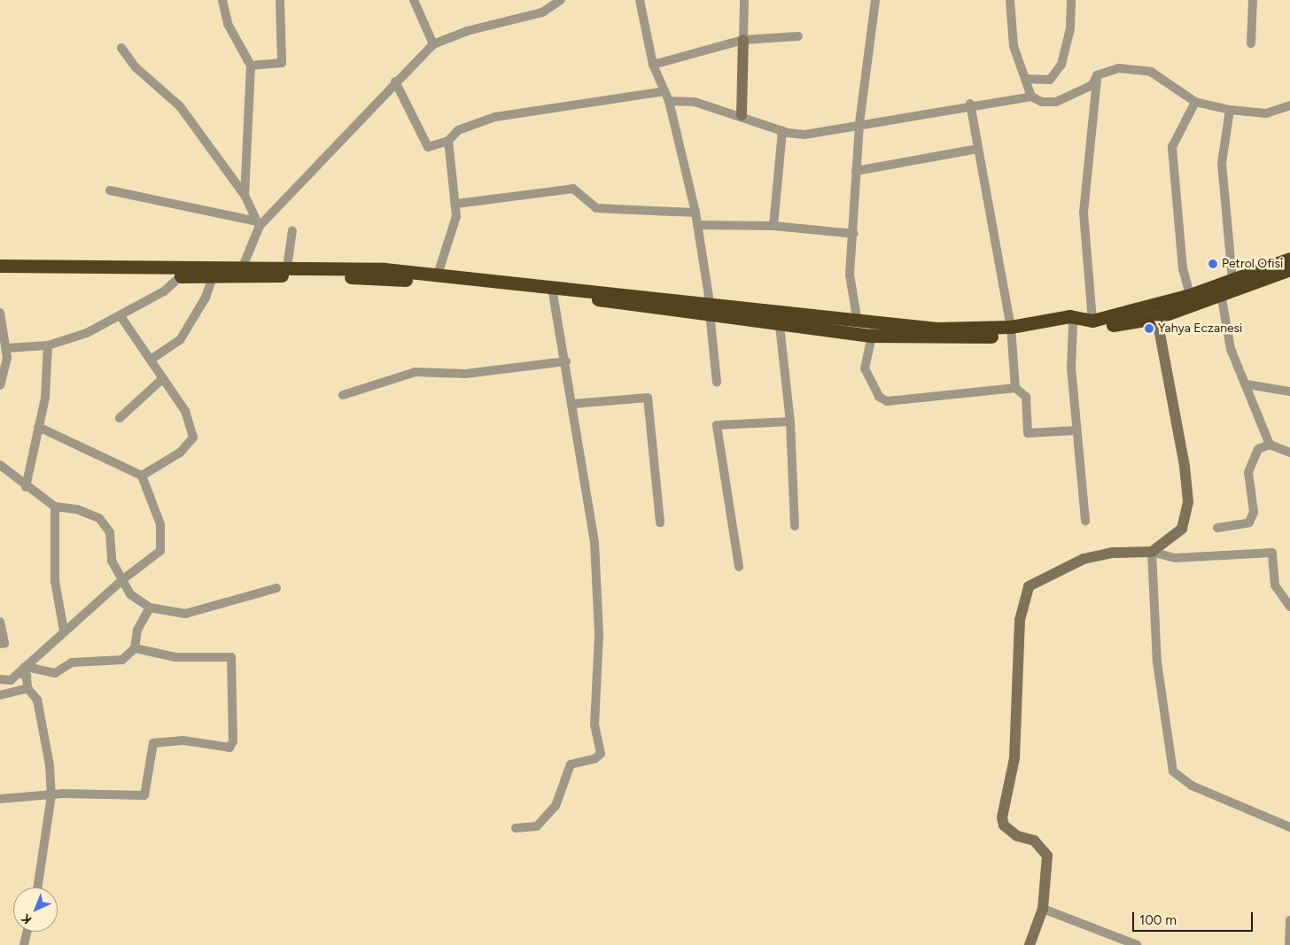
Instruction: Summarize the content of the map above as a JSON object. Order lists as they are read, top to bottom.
{
  "places": ["Petrol Ofisi", "Yahya Eczanesi"],
  "scale_bar": "100 m",
  "north": "bottom left"
}
